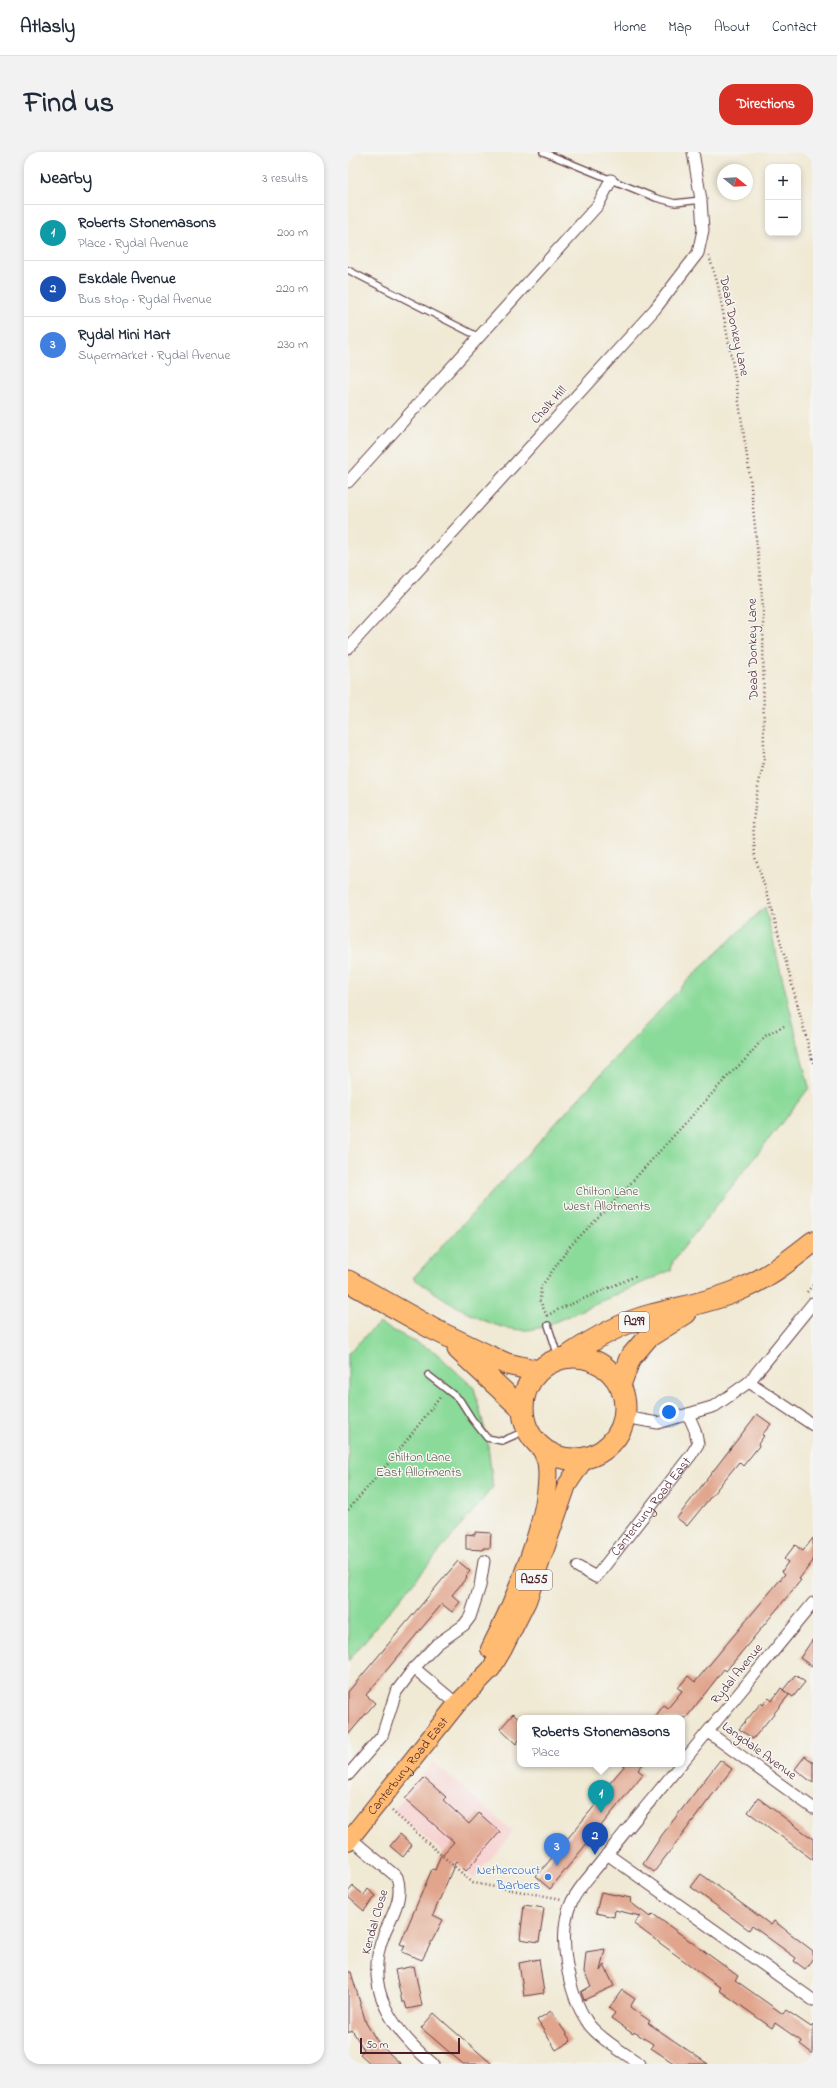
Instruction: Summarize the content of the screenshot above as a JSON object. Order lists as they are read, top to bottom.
{
  "streets": {
    "highway": ["A299"],
    "main road": ["Canterbury Road East", "A255"],
    "street": [
      "Chalk Hill",
      "Rydal Avenue",
      "Langdale Avenue",
      "Kendal Close"
    ],
    "path": ["Dead Donkey Lane"]
  },
  "crossings": [
    ["Dead Donkey Lane", "Chalk Hill"],
    ["A299", "Canterbury Road East"],
    ["Canterbury Road East", "Kendal Close"],
    ["Rydal Avenue", "Langdale Avenue"]
  ],
  "parks": ["Chilton Lane West Allotments", "Chilton Lane East Allotments"],
  "places": ["Nethercourt Barbers"],
  "scale_bar": "50 m",
  "north": "right",
  "page": {
    "header": "Atlasly",
    "nav": [
      "Home",
      "Map",
      "About",
      "Contact"
    ],
    "title": "Find us",
    "buttons": "Directions",
    "heading": ["Nearby", "3 results"],
    "map_buttons": ["+", "−"],
    "list": [
      {
        "mark": "1",
        "name": "Roberts Stonemasons",
        "note": "Place · Rydal Avenue",
        "value": "200 m"
      },
      {
        "mark": "2",
        "name": "Eskdale Avenue",
        "note": "Bus stop · Rydal Avenue",
        "value": "220 m"
      },
      {
        "mark": "3",
        "name": "Rydal Mini Mart",
        "note": "Supermarket · Rydal Avenue",
        "value": "230 m"
      }
    ],
    "popup": ["Roberts Stonemasons", "Place"],
    "pins": ["1", "2", "3"],
    "scale": "50 m"
  }
}
